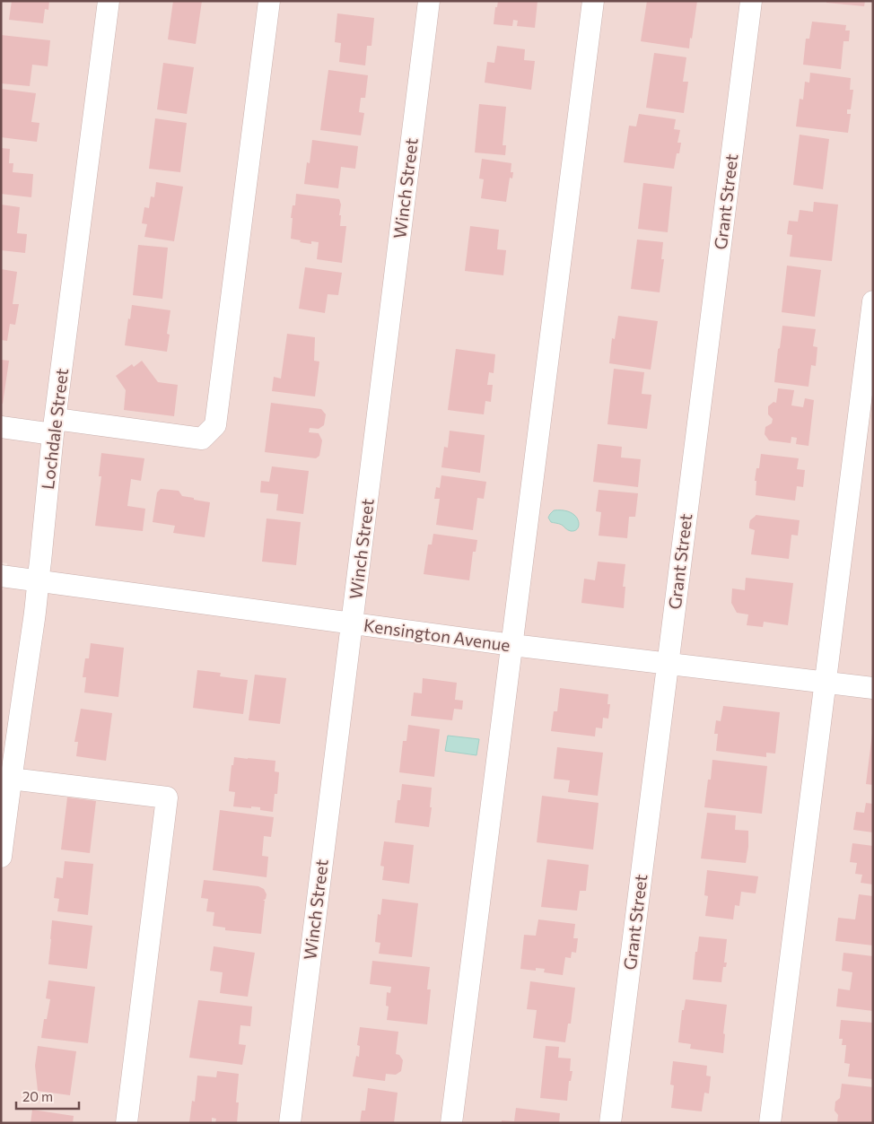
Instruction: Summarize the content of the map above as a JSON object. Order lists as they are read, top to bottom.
{
  "streets": {
    "street": [
      "Winch Street",
      "Grant Street",
      "Lochdale Street",
      "Kensington Avenue"
    ]
  },
  "crossings": [
    ["Winch Street", "Kensington Avenue"],
    ["Grant Street", "Kensington Avenue"],
    ["Lochdale Street", "Kensington Avenue"]
  ],
  "scale_bar": "20 m"
}
